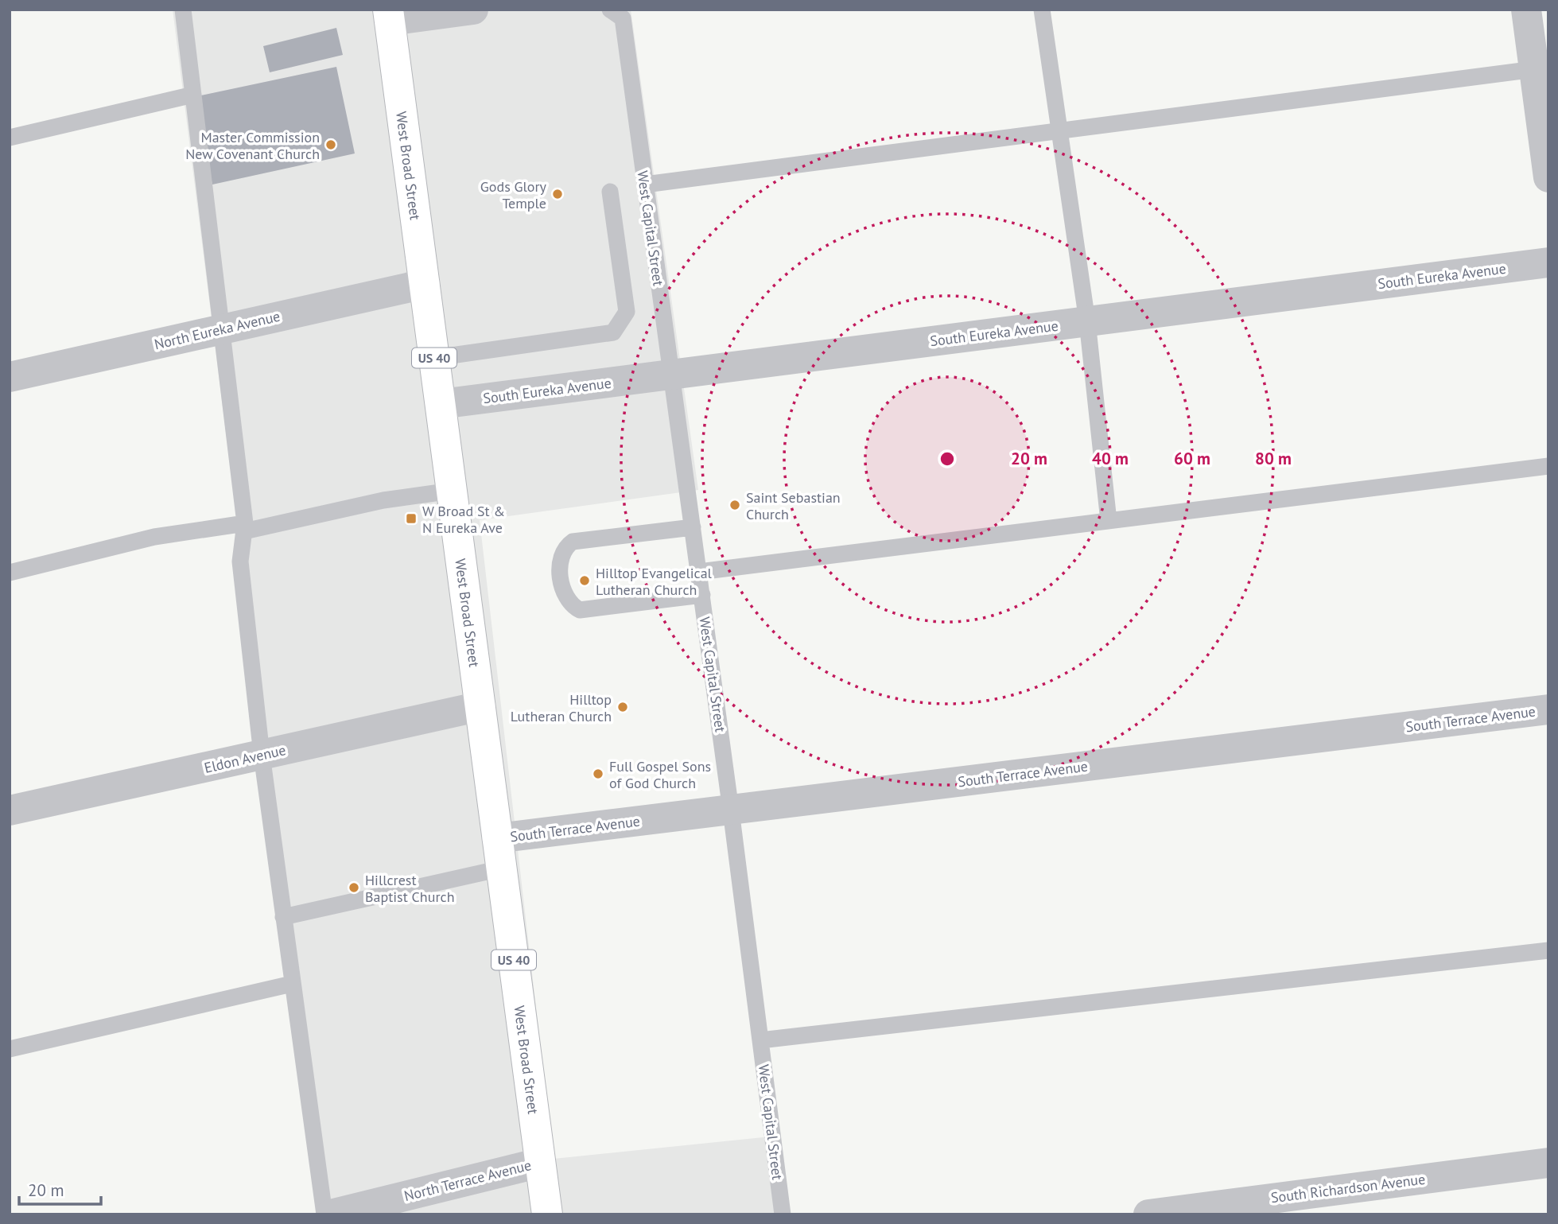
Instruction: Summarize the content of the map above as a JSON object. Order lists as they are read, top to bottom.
{
  "streets": {
    "main road": ["West Broad Street", "US 40"],
    "street": [
      "South Eureka Avenue",
      "North Eureka Avenue",
      "South Terrace Avenue",
      "Eldon Avenue",
      "North Terrace Avenue",
      "South Richardson Avenue"
    ],
    "lane": ["West Capital Street"]
  },
  "crossings": [
    ["West Broad Street", "South Eureka Avenue"],
    ["West Broad Street", "North Eureka Avenue"],
    ["West Broad Street", "South Terrace Avenue"],
    ["West Broad Street", "Eldon Avenue"],
    ["West Broad Street", "North Terrace Avenue"],
    ["West Capital Street", "South Eureka Avenue"],
    ["West Capital Street", "South Terrace Avenue"]
  ],
  "places": {
    "other": [
      "Master Commission New Covenant Church",
      "Gods Glory Temple",
      "Saint Sebastian Church",
      "Hilltop Evangelical Lutheran Church",
      "Hilltop Lutheran Church",
      "Full Gospel Sons of God Church",
      "Hillcrest Baptist Church"
    ],
    "transit": ["W Broad St & N Eureka Ave"]
  },
  "scale_bar": "20 m",
  "rings": [
    "20 m",
    "40 m",
    "60 m",
    "80 m"
  ]
}
